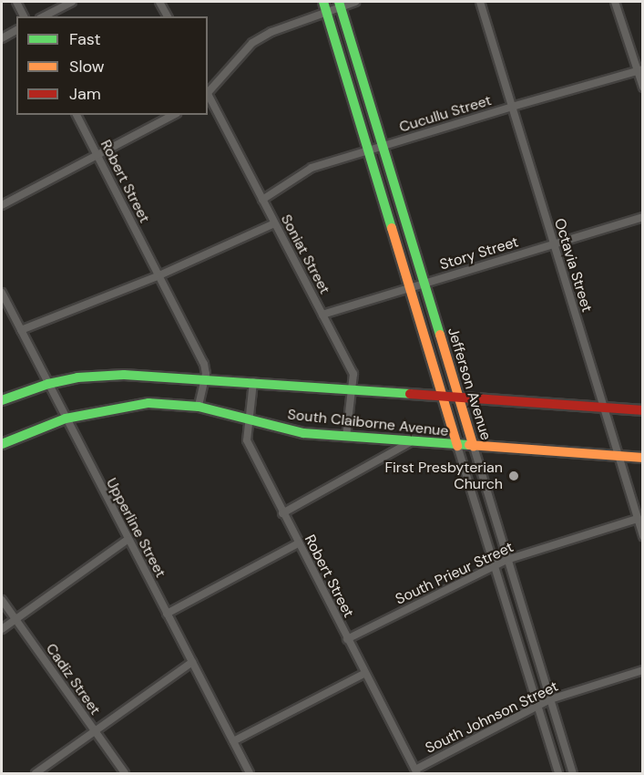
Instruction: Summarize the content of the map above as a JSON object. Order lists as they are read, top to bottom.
{
  "streets": {
    "main road": ["Jefferson Avenue", "South Claiborne Avenue"],
    "street": [
      "Cucullu Street",
      "Robert Street",
      "Story Street",
      "Soniat Street",
      "Octavia Street",
      "Upperline Street",
      "South Prieur Street",
      "Cadiz Street",
      "South Johnson Street"
    ]
  },
  "crossings": [
    ["Cucullu Street", "Soniat Street"],
    ["Cucullu Street", "Octavia Street"],
    ["Cucullu Street", "Jefferson Avenue"],
    ["Robert Street", "South Claiborne Avenue"],
    ["Robert Street", "South Prieur Street"],
    ["Robert Street", "South Johnson Street"],
    ["Story Street", "Soniat Street"],
    ["Story Street", "Octavia Street"],
    ["Story Street", "Jefferson Avenue"],
    ["Soniat Street", "South Claiborne Avenue"],
    ["Octavia Street", "South Claiborne Avenue"],
    ["Octavia Street", "South Prieur Street"],
    ["Jefferson Avenue", "South Claiborne Avenue"],
    ["Jefferson Avenue", "South Prieur Street"],
    ["Jefferson Avenue", "South Johnson Street"],
    ["South Claiborne Avenue", "Upperline Street"]
  ],
  "places": ["First Presbyterian Church"],
  "legend": ["Fast", "Slow", "Jam"]
}
